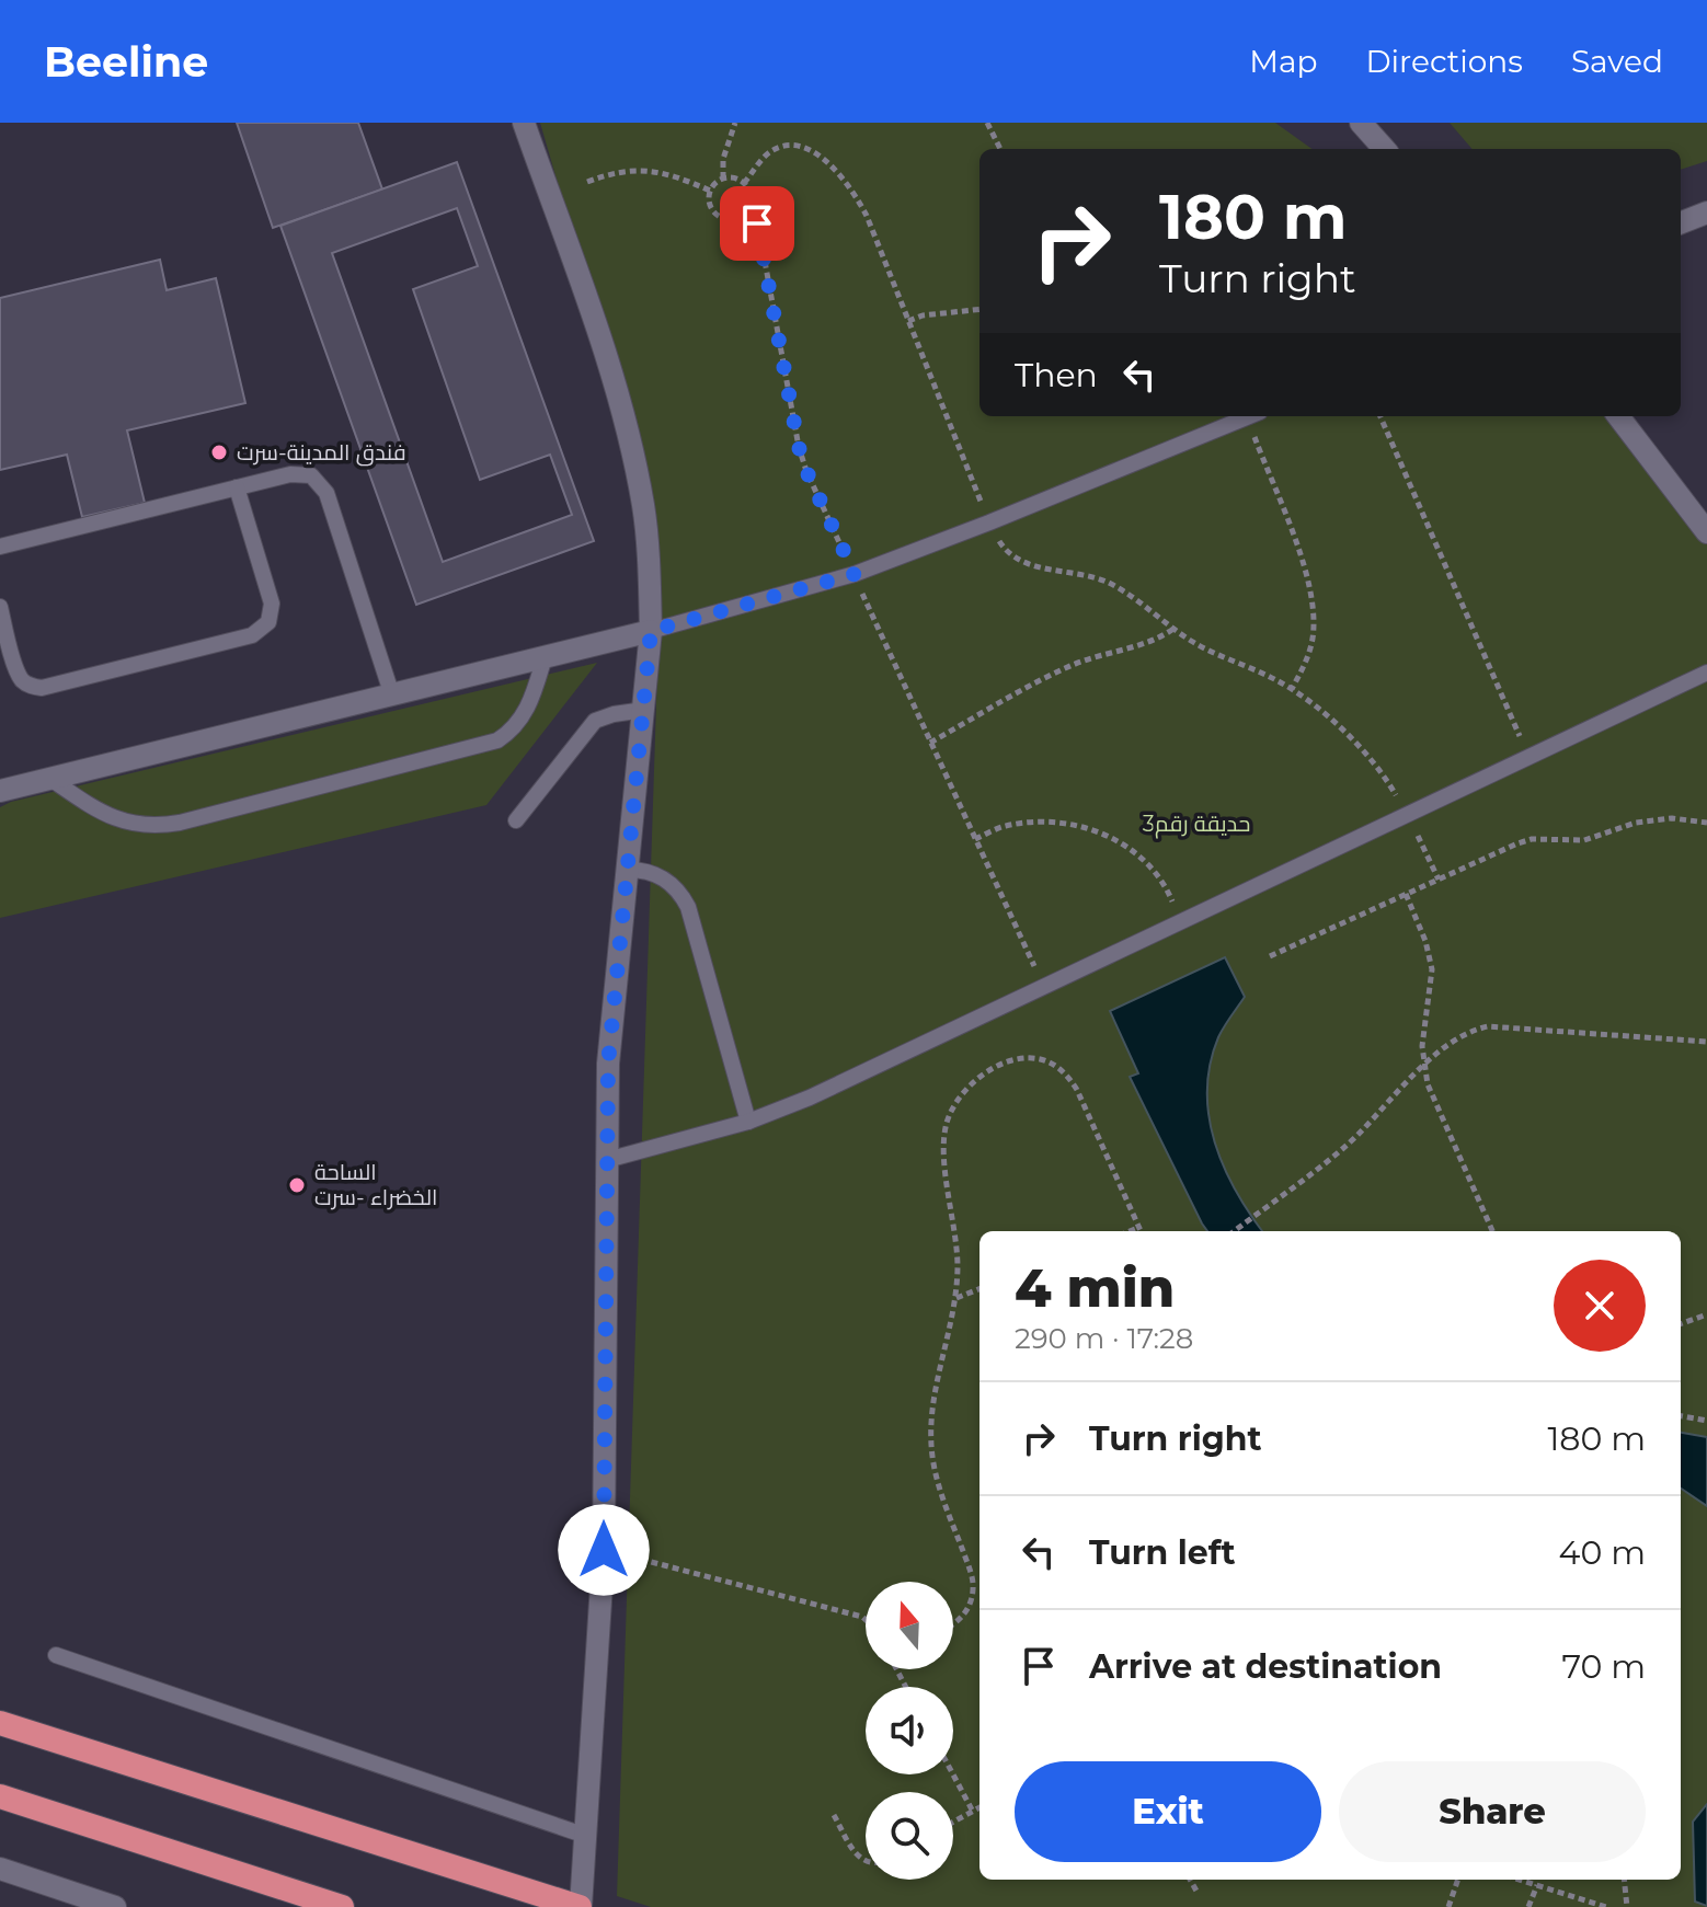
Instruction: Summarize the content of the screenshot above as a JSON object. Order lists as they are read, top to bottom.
{
  "parks": ["حديقة رقم3"],
  "places": ["فندق المدينة-سرت", "الساحة الخضراء -سرت"],
  "north": "top",
  "page": {
    "header": "Beeline",
    "nav": ["Map", "Directions", "Saved"],
    "turn": ["180 m", "Turn right"],
    "then": "Then",
    "heading": ["4 min", "290 m · 17:28"],
    "list": [
      {
        "name": "Turn right",
        "value": "180 m"
      },
      {
        "name": "Turn left",
        "value": "40 m"
      },
      {
        "name": "Arrive at destination",
        "value": "70 m"
      }
    ],
    "buttons": ["Exit", "Share"]
  }
}
